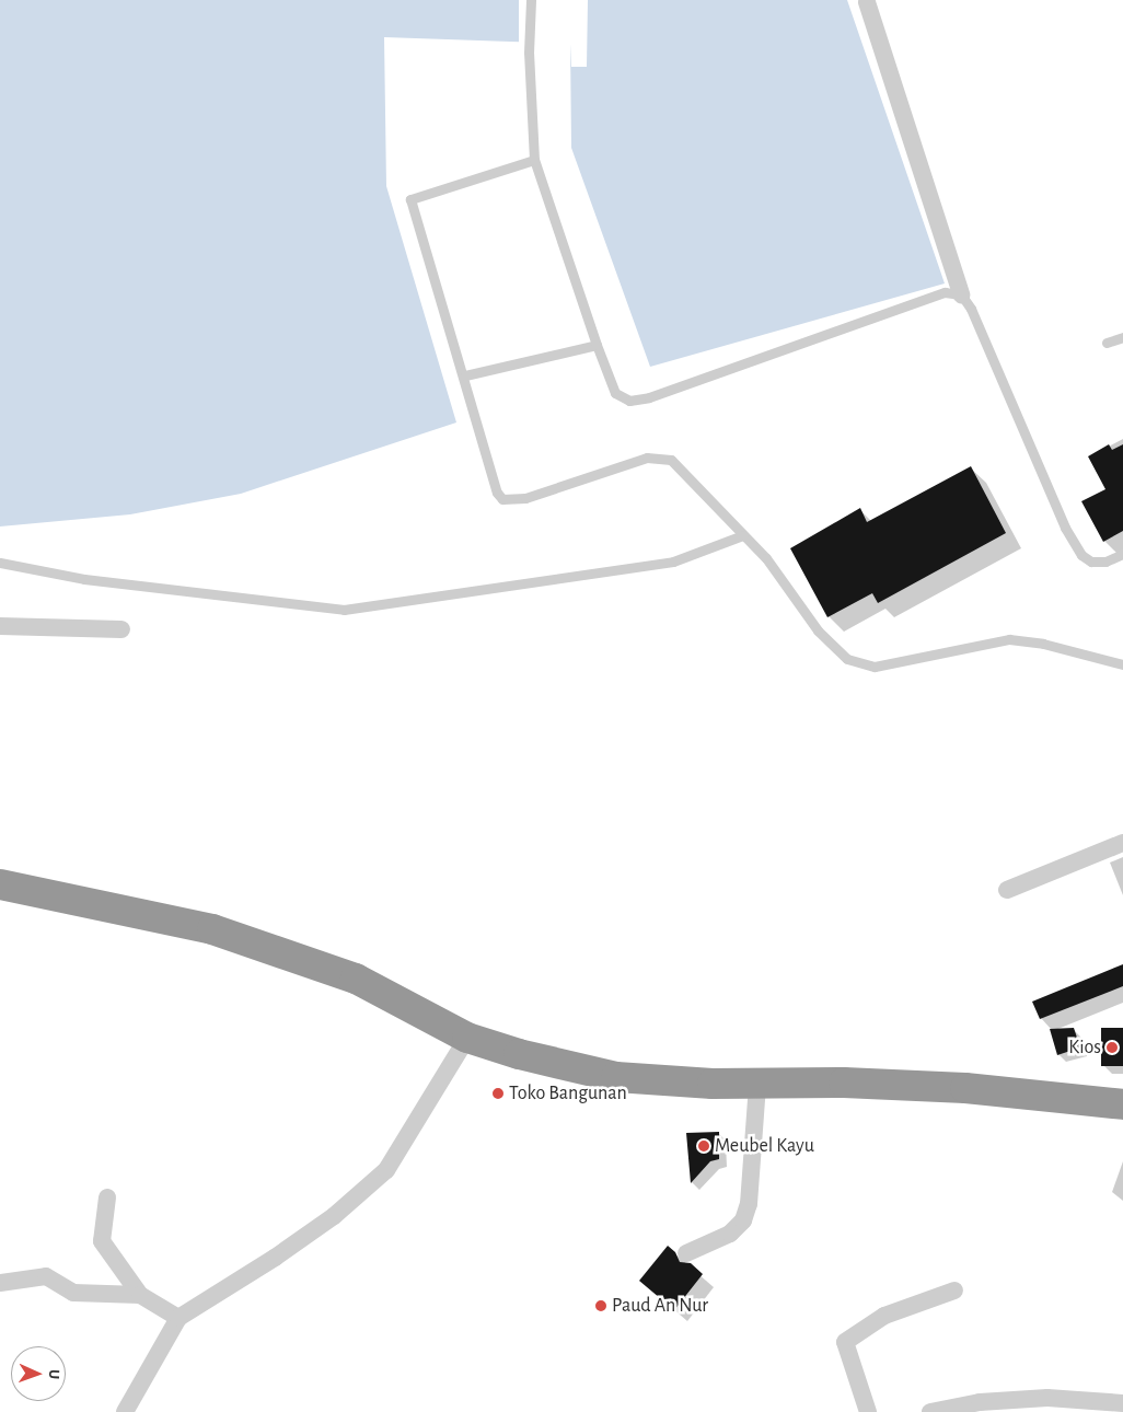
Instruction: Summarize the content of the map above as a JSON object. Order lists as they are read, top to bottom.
{
  "places": [
    "Kios",
    "Toko Bangunan",
    "Meubel Kayu",
    "Paud An Nur"
  ],
  "north": "right"
}
